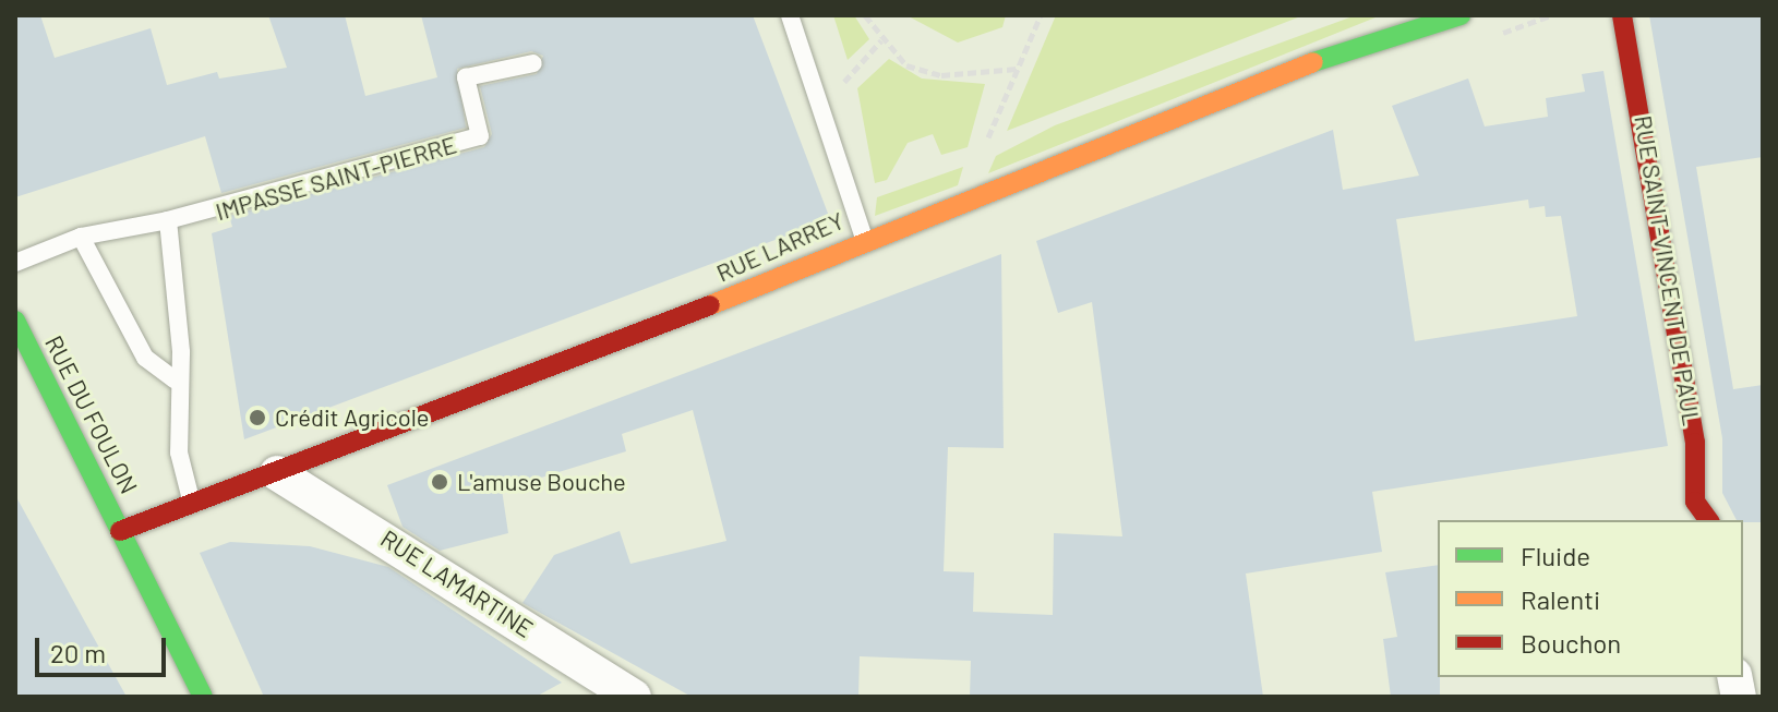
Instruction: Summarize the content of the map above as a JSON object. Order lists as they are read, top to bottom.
{
  "streets": {
    "street": [
      "RUE LARREY",
      "RUE SAINT-VINCENT DE PAUL",
      "RUE DU FOULON",
      "RUE LAMARTINE"
    ],
    "lane": ["IMPASSE SAINT-PIERRE"]
  },
  "crossings": [
    ["RUE LARREY", "RUE DU FOULON"],
    ["RUE LARREY", "RUE LAMARTINE"]
  ],
  "places": ["Crédit Agricole", "L'amuse Bouche"],
  "legend": ["Fluide", "Ralenti", "Bouchon"],
  "scale_bar": "20 m"
}
